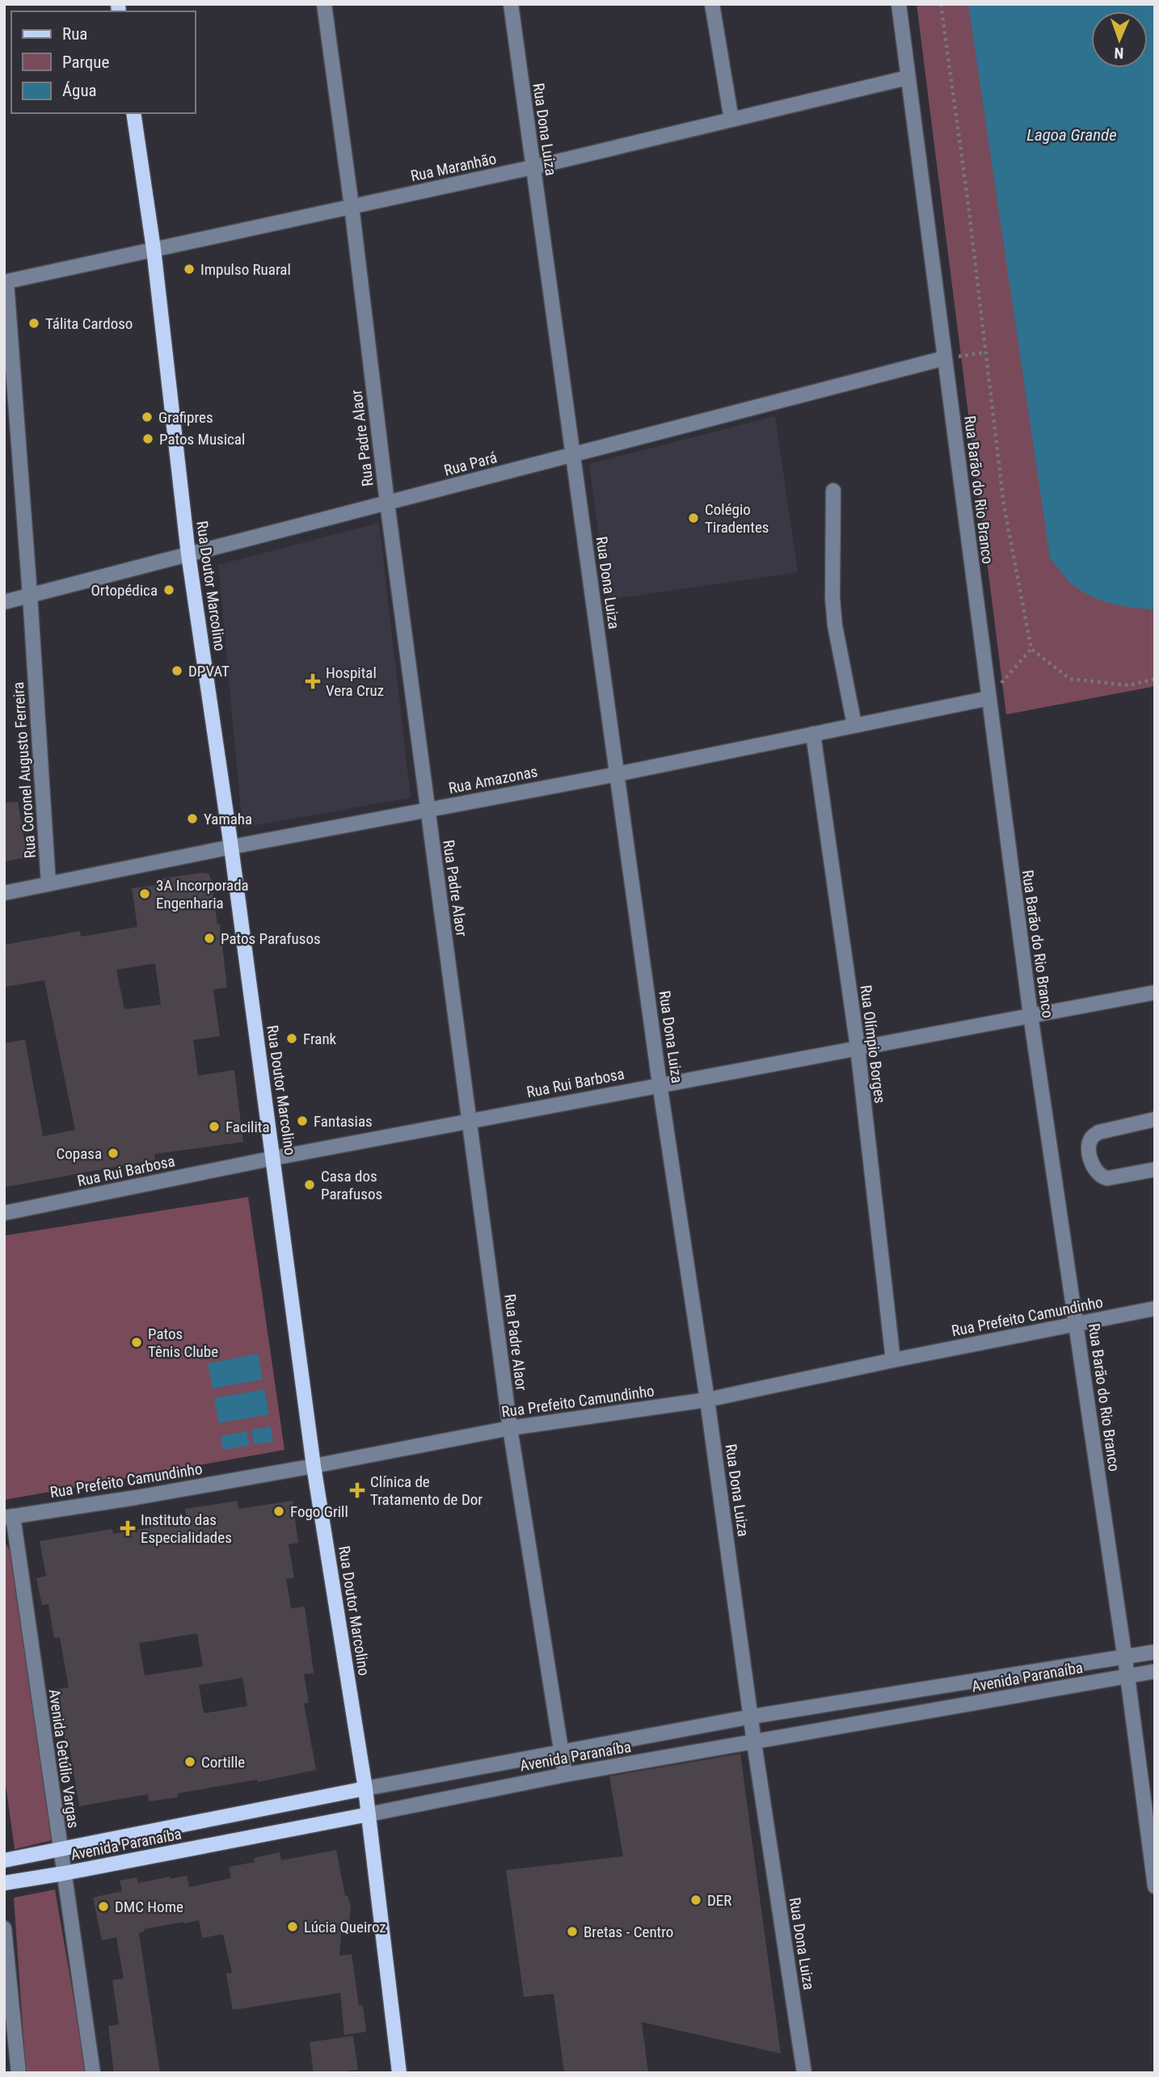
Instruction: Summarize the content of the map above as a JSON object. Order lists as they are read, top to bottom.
{
  "streets": {
    "main road": ["Rua Doutor Marcolino", "Avenida Paranaíba"],
    "street": [
      "Rua Dona Luiza",
      "Rua Maranhão",
      "Rua Padre Alaor",
      "Rua Pará",
      "Rua Barão do Rio Branco",
      "Rua Coronel Augusto Ferreira",
      "Rua Amazonas",
      "Rua Olímpio Borges",
      "Rua Rui Barbosa",
      "Rua Prefeito Camundinho",
      "Avenida Getúlio Vargas"
    ]
  },
  "crossings": [
    ["Rua Dona Luiza", "Rua Maranhão"],
    ["Rua Dona Luiza", "Rua Pará"],
    ["Rua Dona Luiza", "Rua Amazonas"],
    ["Rua Dona Luiza", "Rua Rui Barbosa"],
    ["Rua Dona Luiza", "Rua Prefeito Camundinho"],
    ["Rua Dona Luiza", "Avenida Paranaíba"],
    ["Rua Maranhão", "Rua Padre Alaor"],
    ["Rua Maranhão", "Rua Barão do Rio Branco"],
    ["Rua Maranhão", "Rua Doutor Marcolino"],
    ["Rua Maranhão", "Rua Coronel Augusto Ferreira"],
    ["Rua Padre Alaor", "Rua Pará"],
    ["Rua Padre Alaor", "Rua Amazonas"],
    ["Rua Padre Alaor", "Rua Rui Barbosa"],
    ["Rua Padre Alaor", "Rua Prefeito Camundinho"],
    ["Rua Padre Alaor", "Avenida Paranaíba"],
    ["Rua Pará", "Rua Barão do Rio Branco"],
    ["Rua Pará", "Rua Doutor Marcolino"],
    ["Rua Pará", "Rua Coronel Augusto Ferreira"],
    ["Rua Barão do Rio Branco", "Rua Amazonas"],
    ["Rua Barão do Rio Branco", "Rua Rui Barbosa"],
    ["Rua Barão do Rio Branco", "Rua Prefeito Camundinho"],
    ["Rua Barão do Rio Branco", "Avenida Paranaíba"],
    ["Rua Doutor Marcolino", "Rua Amazonas"],
    ["Rua Doutor Marcolino", "Rua Rui Barbosa"],
    ["Rua Doutor Marcolino", "Rua Prefeito Camundinho"],
    ["Rua Doutor Marcolino", "Avenida Paranaíba"],
    ["Rua Coronel Augusto Ferreira", "Rua Amazonas"],
    ["Rua Amazonas", "Rua Olímpio Borges"],
    ["Rua Olímpio Borges", "Rua Rui Barbosa"],
    ["Rua Olímpio Borges", "Rua Prefeito Camundinho"],
    ["Rua Prefeito Camundinho", "Avenida Getúlio Vargas"],
    ["Avenida Paranaíba", "Avenida Getúlio Vargas"]
  ],
  "water": ["Lagoa Grande"],
  "places": {
    "other": [
      "Impulso Ruaral",
      "Tálita Cardoso",
      "Grafipres",
      "Patos Musical",
      "Colégio Tiradentes",
      "Ortopédica",
      "DPVAT",
      "Yamaha",
      "3A Incorporada Engenharia",
      "Patos Parafusos",
      "Frank",
      "Fantasias",
      "Facilita",
      "Copasa",
      "Casa dos Parafusos",
      "Patos Tênis Clube",
      "Fogo Grill",
      "Cortille",
      "DER",
      "DMC Home",
      "Lúcia Queiroz",
      "Bretas - Centro"
    ],
    "health": ["Hospital Vera Cruz", "Clínica de Tratamento de Dor", "Instituto das Especialidades"]
  },
  "legend": ["Rua", "Parque", "Água"],
  "north": "bottom"
}
